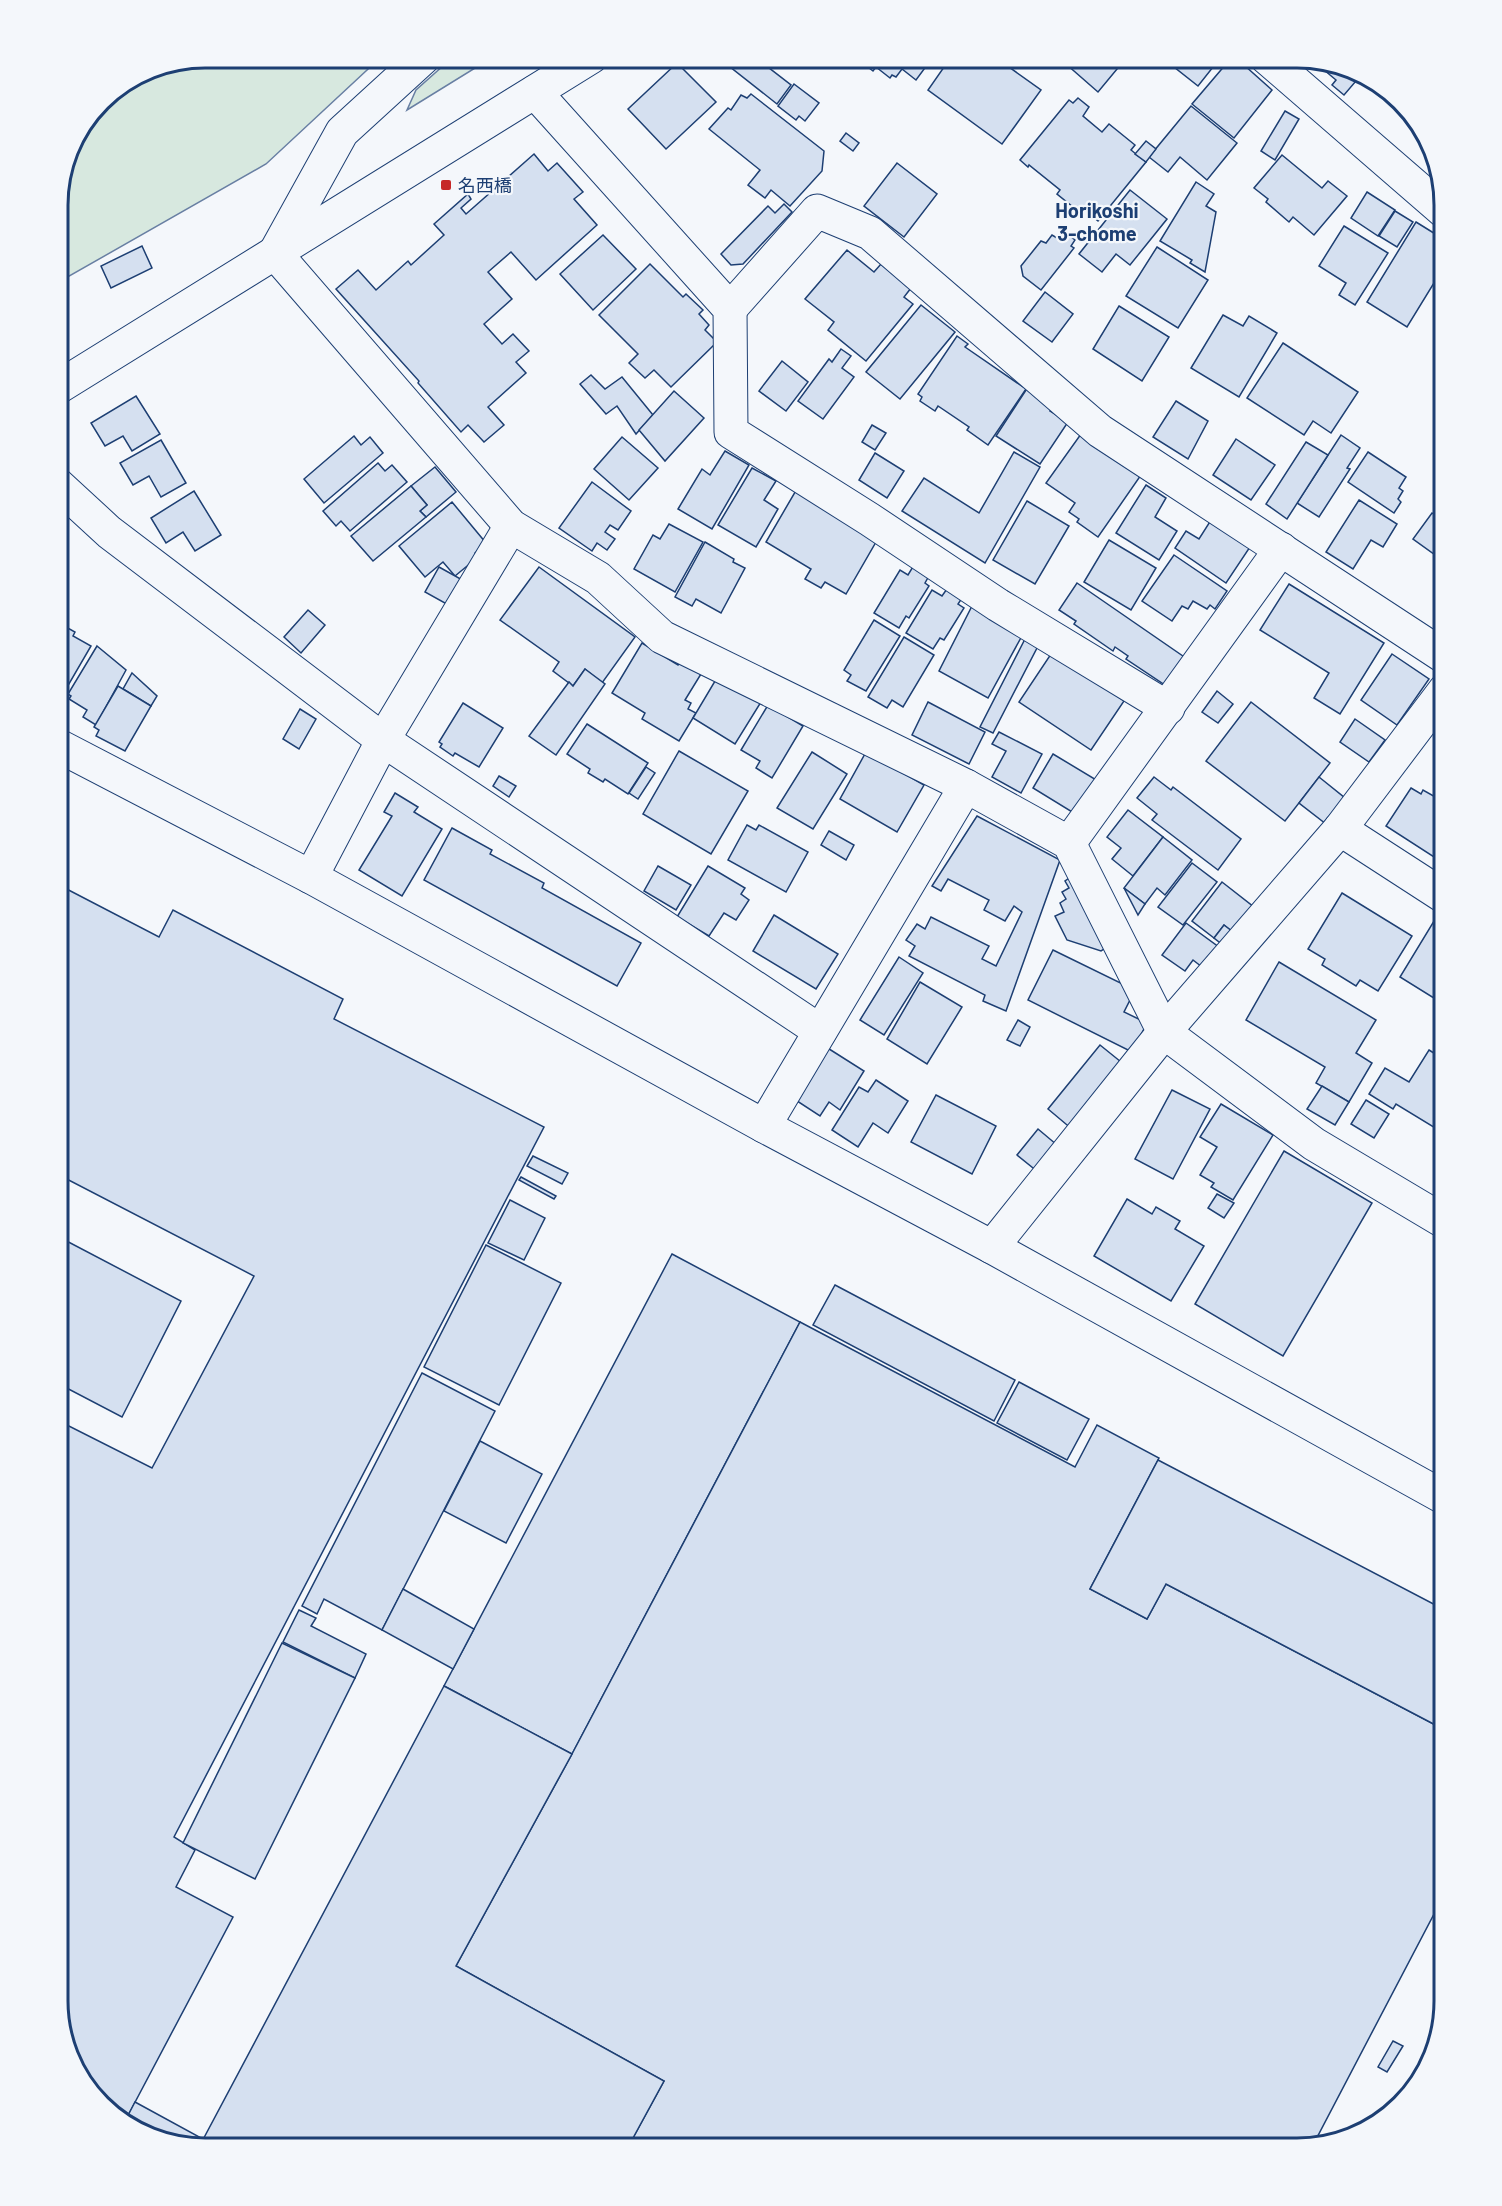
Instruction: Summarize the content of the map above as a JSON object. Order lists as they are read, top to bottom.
{
  "districts": ["Horikoshi 3-chome"],
  "places": {
    "transit": ["名西橋"]
  }
}
